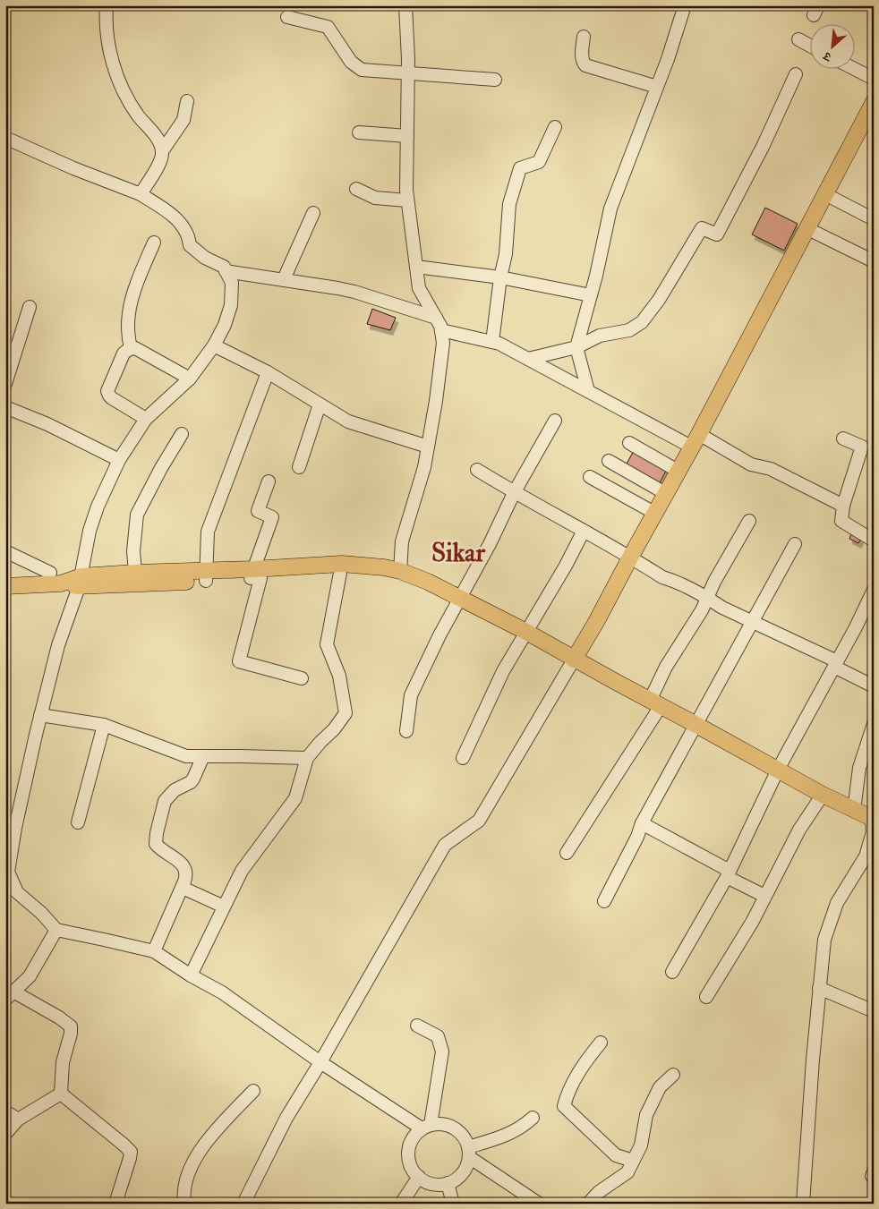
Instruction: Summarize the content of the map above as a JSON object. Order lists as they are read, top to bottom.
{
  "districts": ["Sikar"],
  "north": "bottom left"
}
